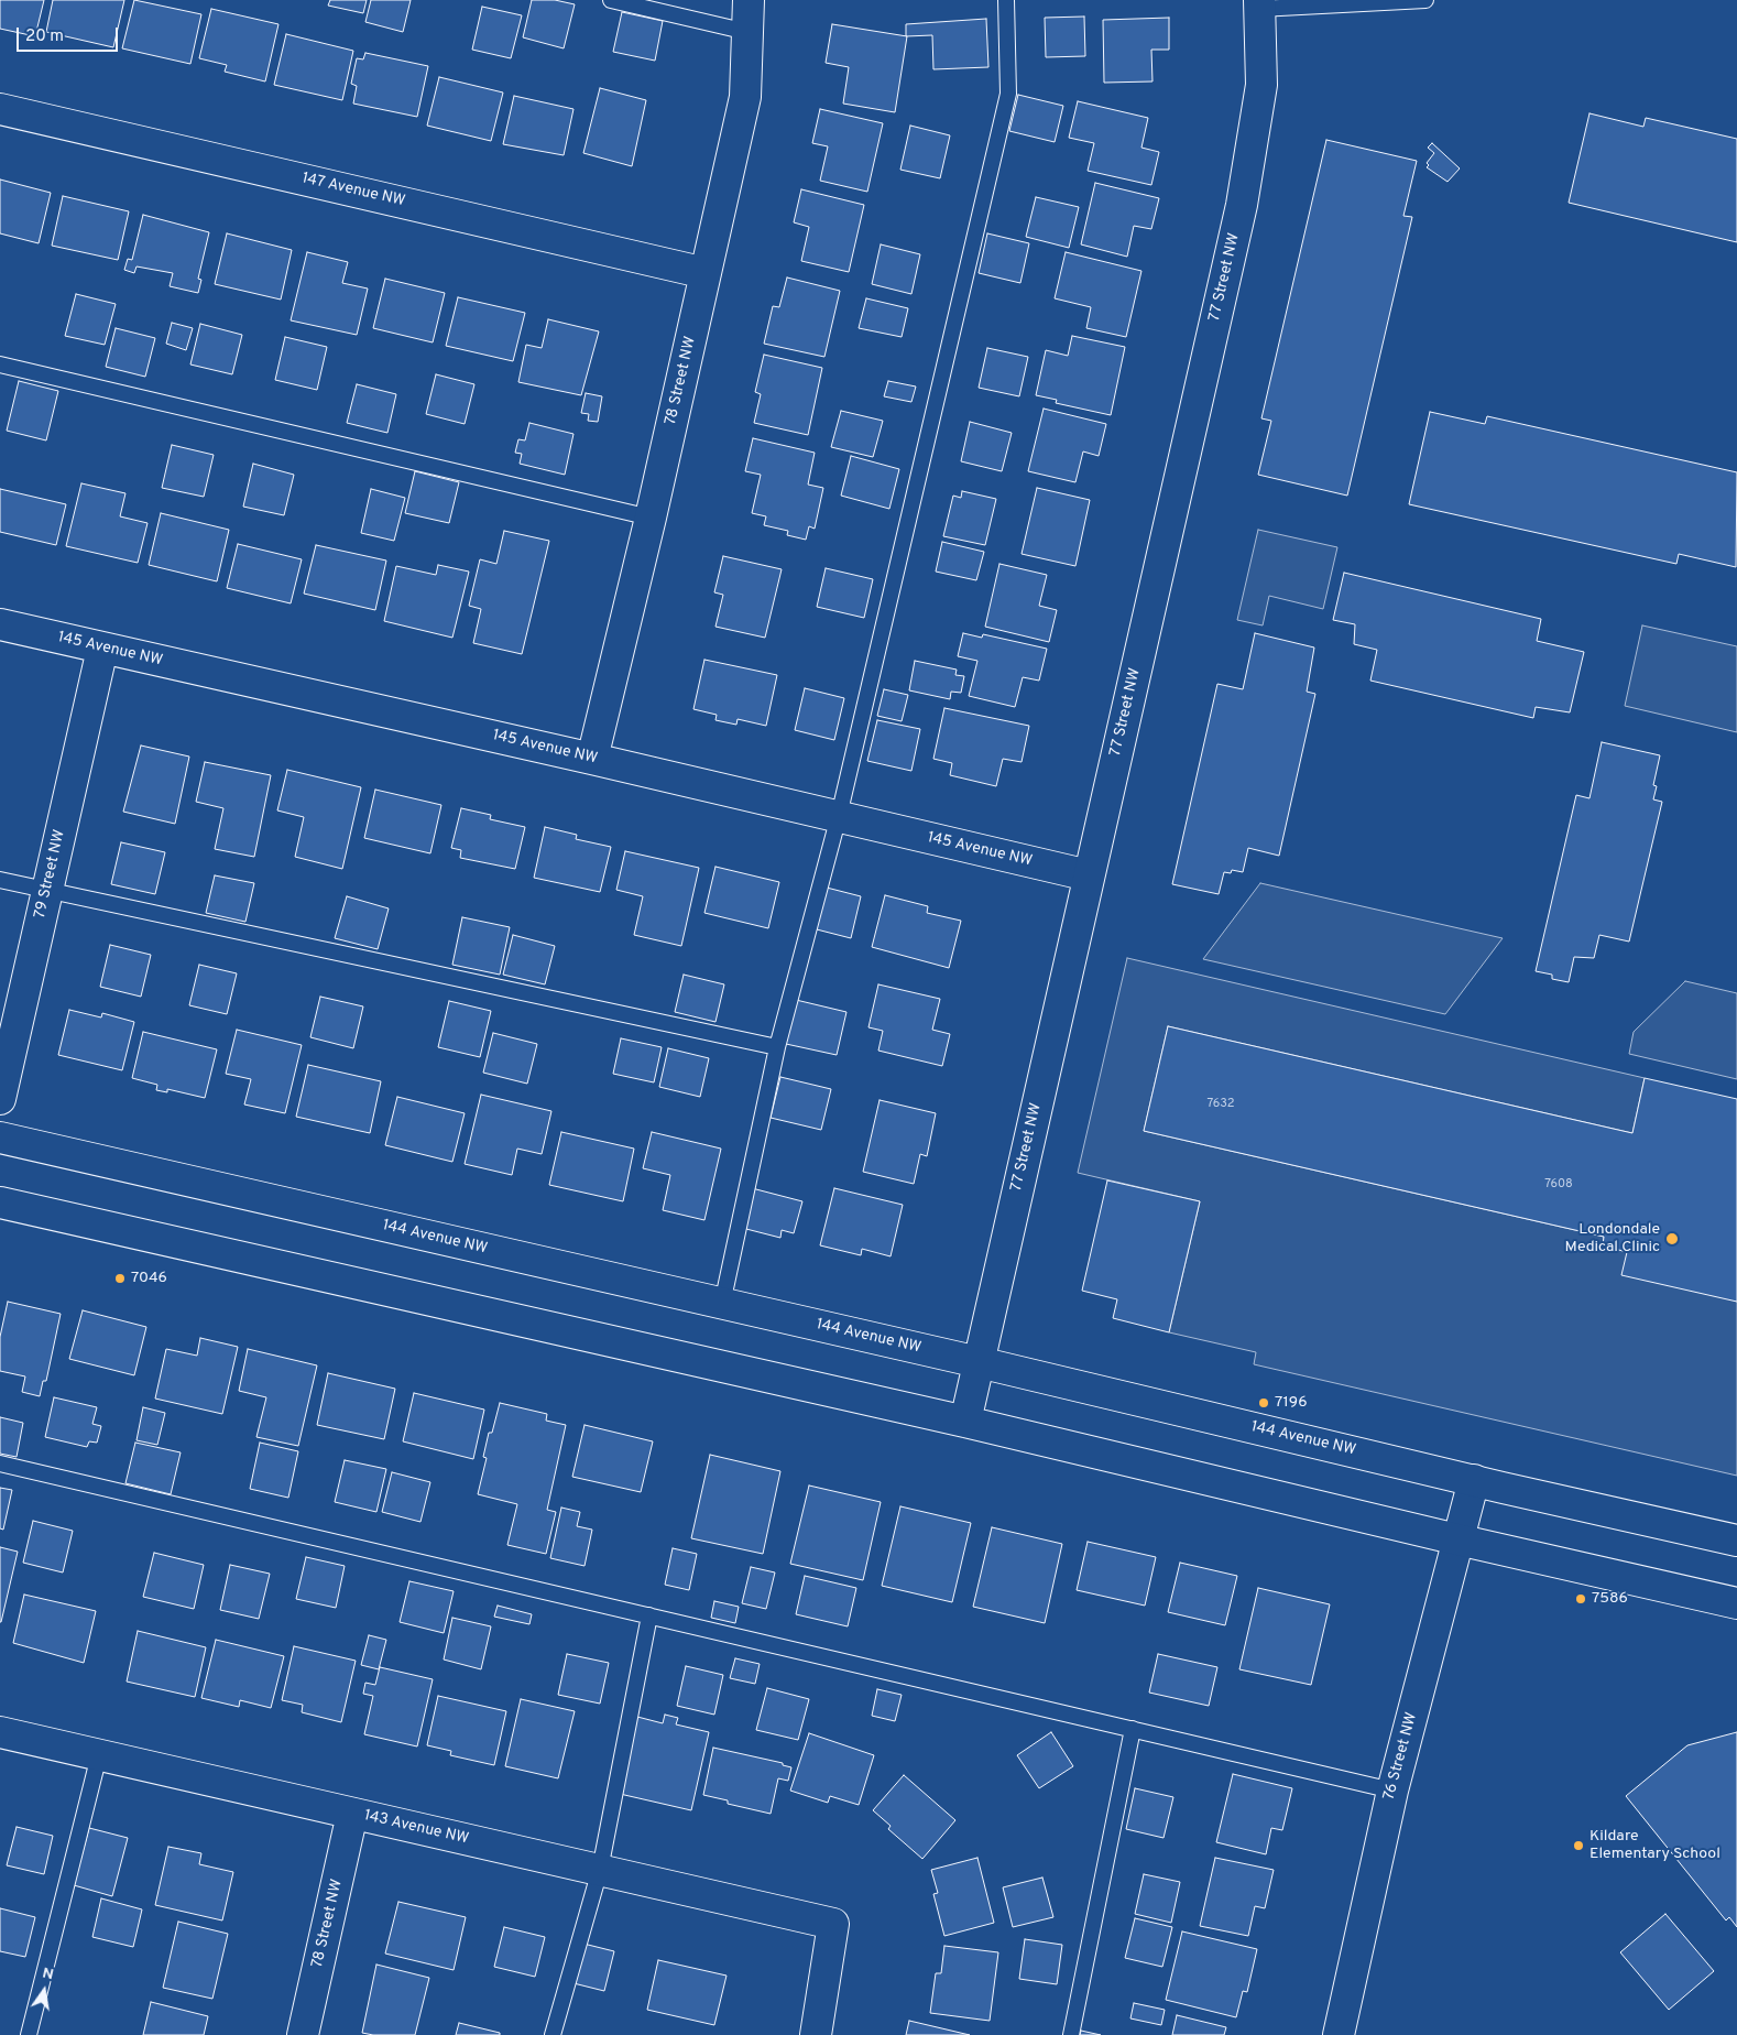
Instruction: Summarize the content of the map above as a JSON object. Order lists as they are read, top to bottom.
{
  "streets": {
    "street": [
      "147 Avenue NW",
      "77 Street NW",
      "78 Street NW",
      "145 Avenue NW",
      "79 Street NW",
      "144 Avenue NW",
      "76 Street NW",
      "143 Avenue NW"
    ]
  },
  "crossings": [
    ["147 Avenue NW", "78 Street NW"],
    ["77 Street NW", "145 Avenue NW"],
    ["77 Street NW", "144 Avenue NW"],
    ["78 Street NW", "145 Avenue NW"],
    ["78 Street NW", "143 Avenue NW"],
    ["145 Avenue NW", "79 Street NW"],
    ["144 Avenue NW", "76 Street NW"]
  ],
  "places": [
    "Londondale Medical Clinic",
    "7046",
    "7196",
    "7586",
    "Kildare Elementary School"
  ],
  "house_numbers": ["7632", "7608"],
  "scale_bar": "20 m",
  "north": "top"
}
